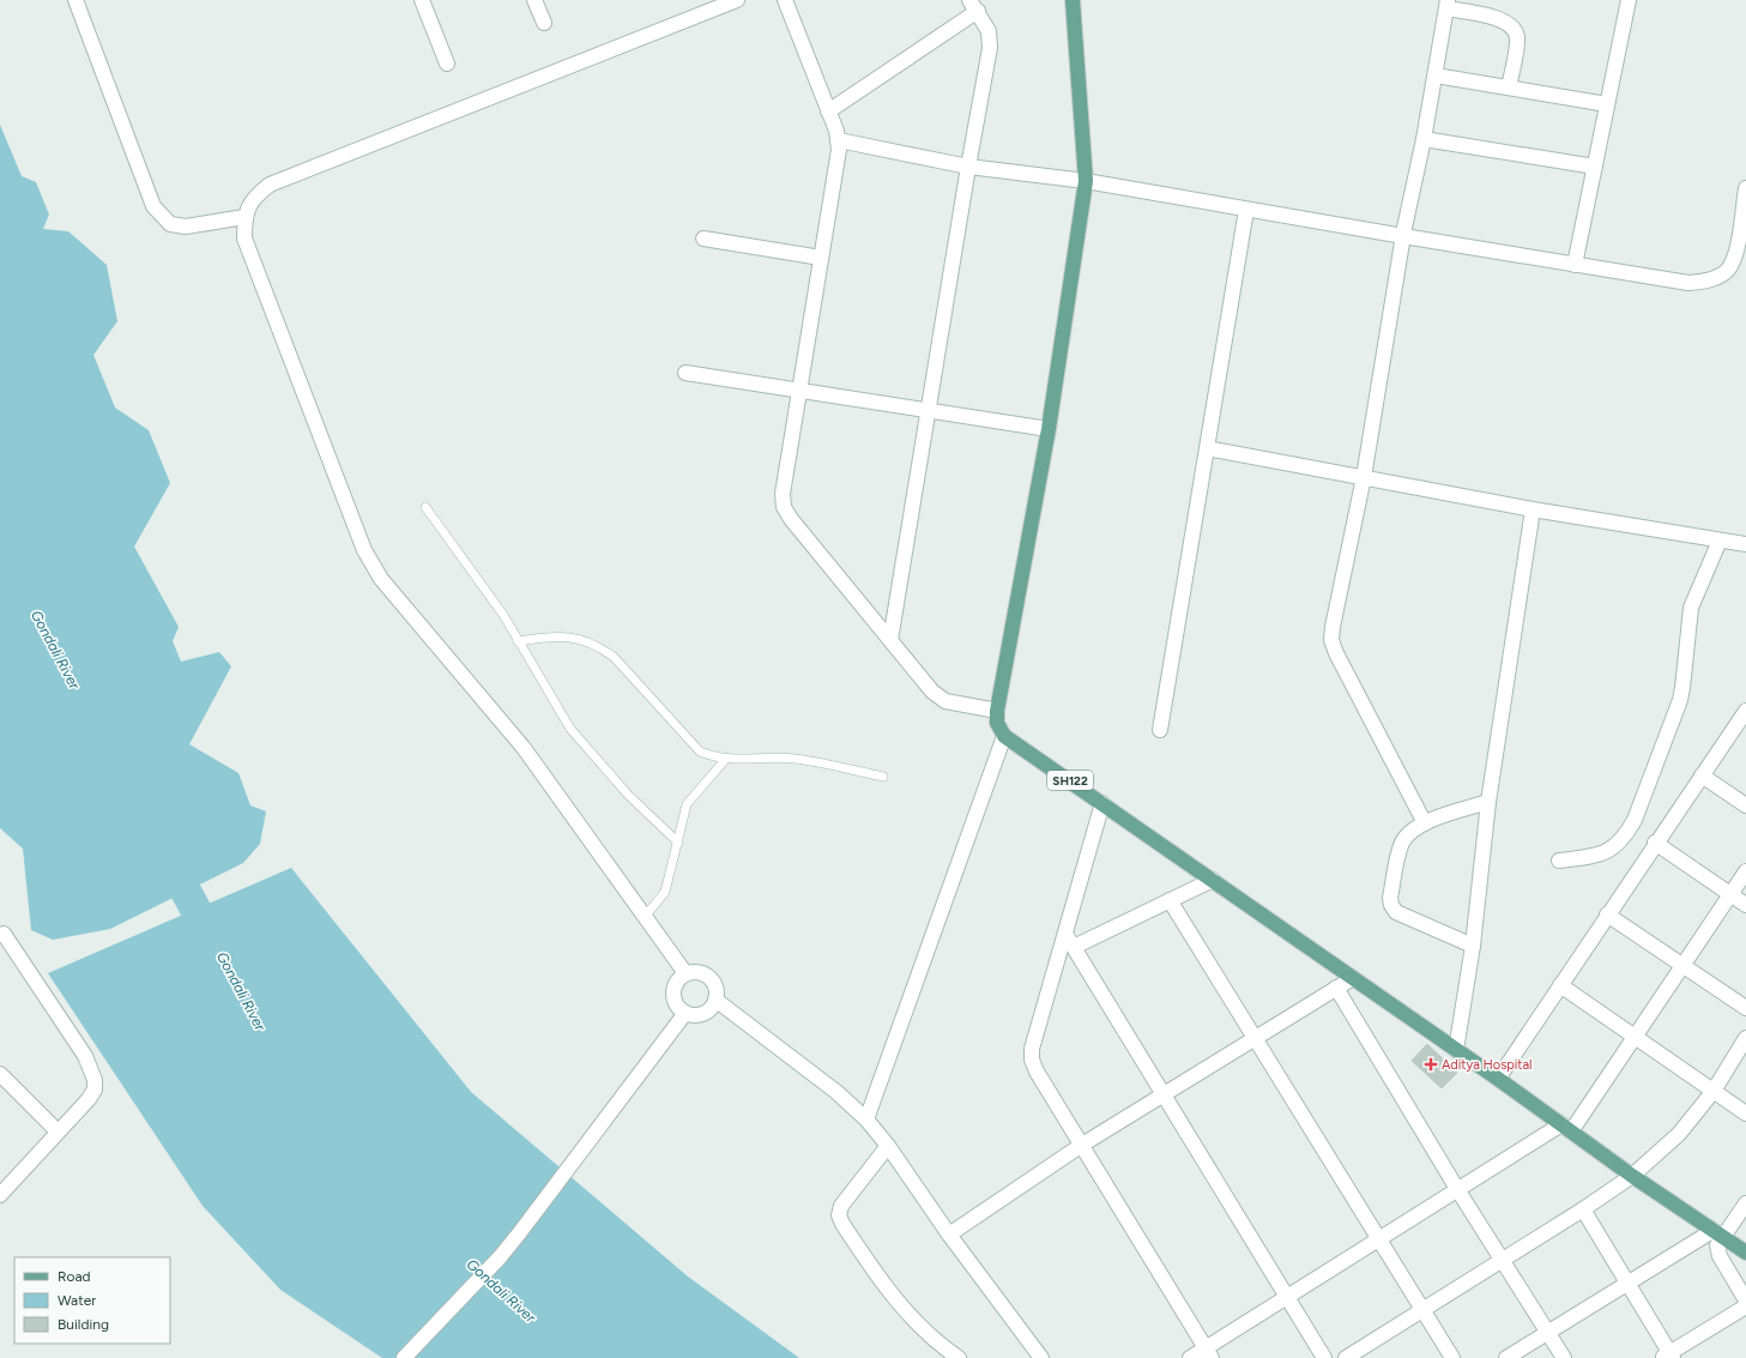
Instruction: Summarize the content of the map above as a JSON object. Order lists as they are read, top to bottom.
{
  "streets": {
    "main road": ["SH122"]
  },
  "water": ["Gondali River"],
  "places": {
    "health": ["Aditya Hospital"]
  },
  "legend": ["Road", "Water", "Building"]
}
